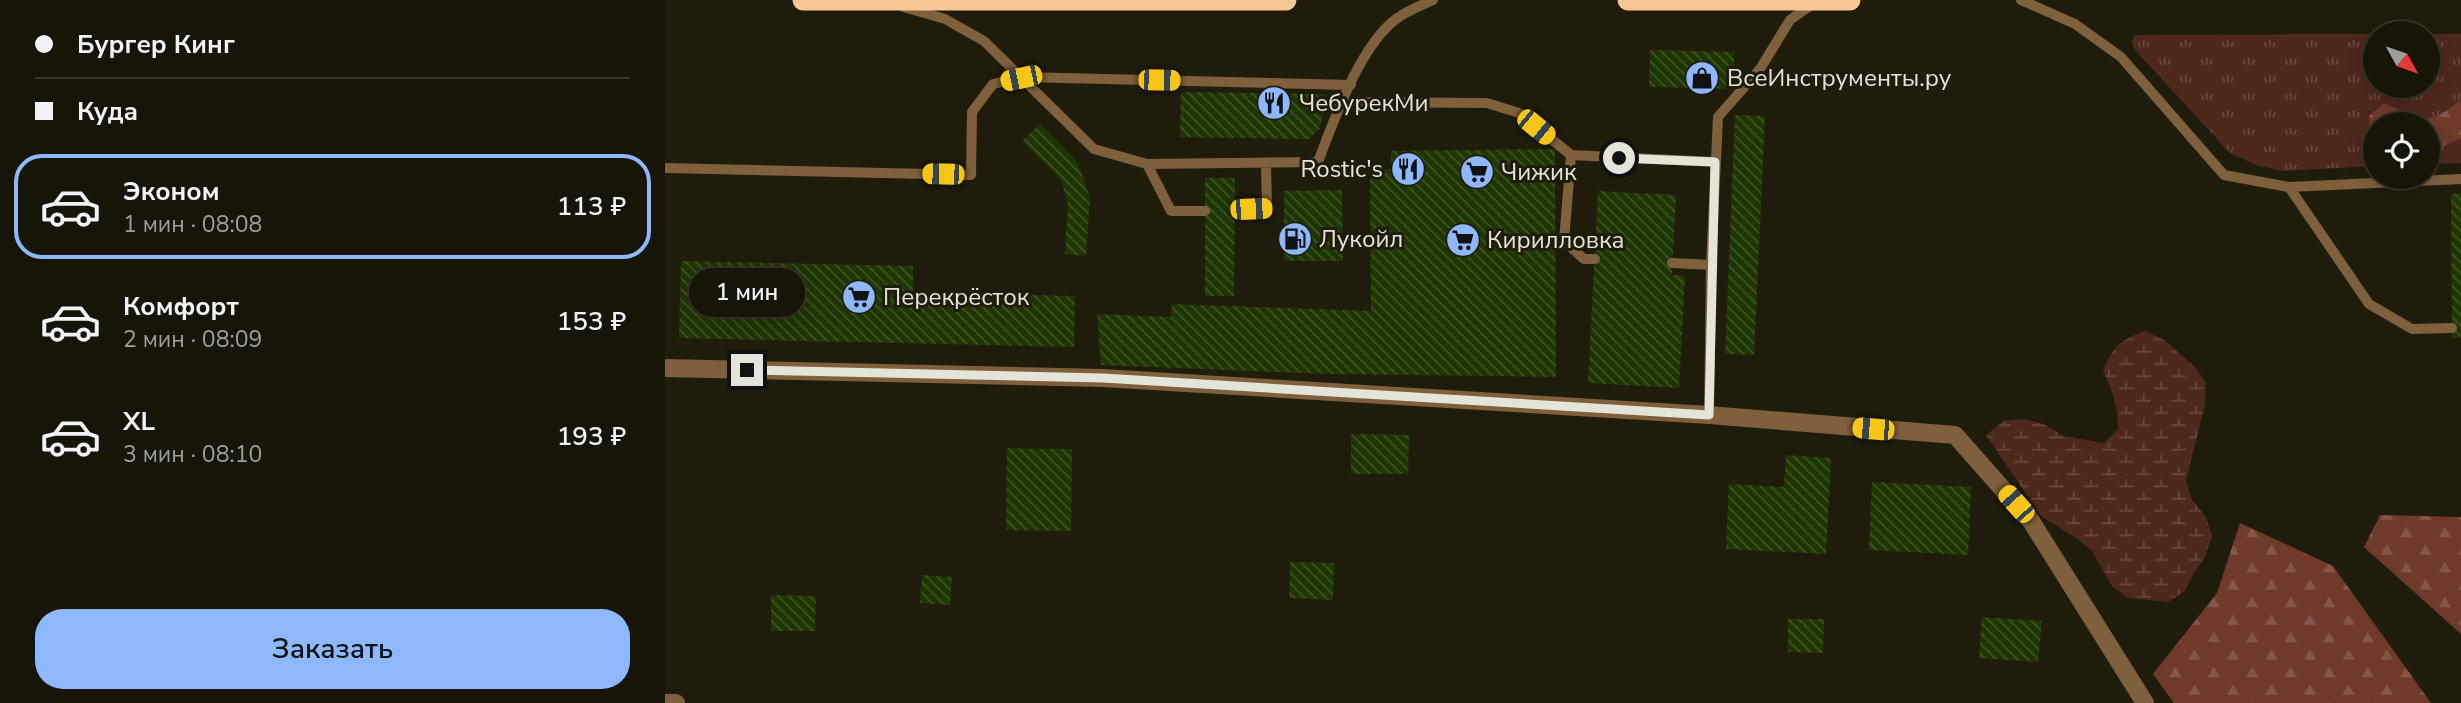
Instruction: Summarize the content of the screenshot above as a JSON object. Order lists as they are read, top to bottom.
{
  "places": {
    "shop": ["ВсеИнструменты.ру"],
    "restaurant": ["ЧебурекМи", "Rostic's"],
    "supermarket": ["Чижик", "Кирилловка", "Перекрёсток"],
    "fuel station": ["Лукойл"]
  },
  "north": "bottom right",
  "page": {
    "banner": ["Бургер Кинг", "Куда"],
    "list": [
      {
        "name": "Эконом",
        "note": "1 мин · 08:08",
        "value": "113 ₽"
      },
      {
        "name": "Комфорт",
        "note": "2 мин · 08:09",
        "value": "153 ₽"
      },
      {
        "name": "XL",
        "note": "3 мин · 08:10",
        "value": "193 ₽"
      }
    ],
    "bubble": "1 мин",
    "buttons": "Заказать"
  }
}
